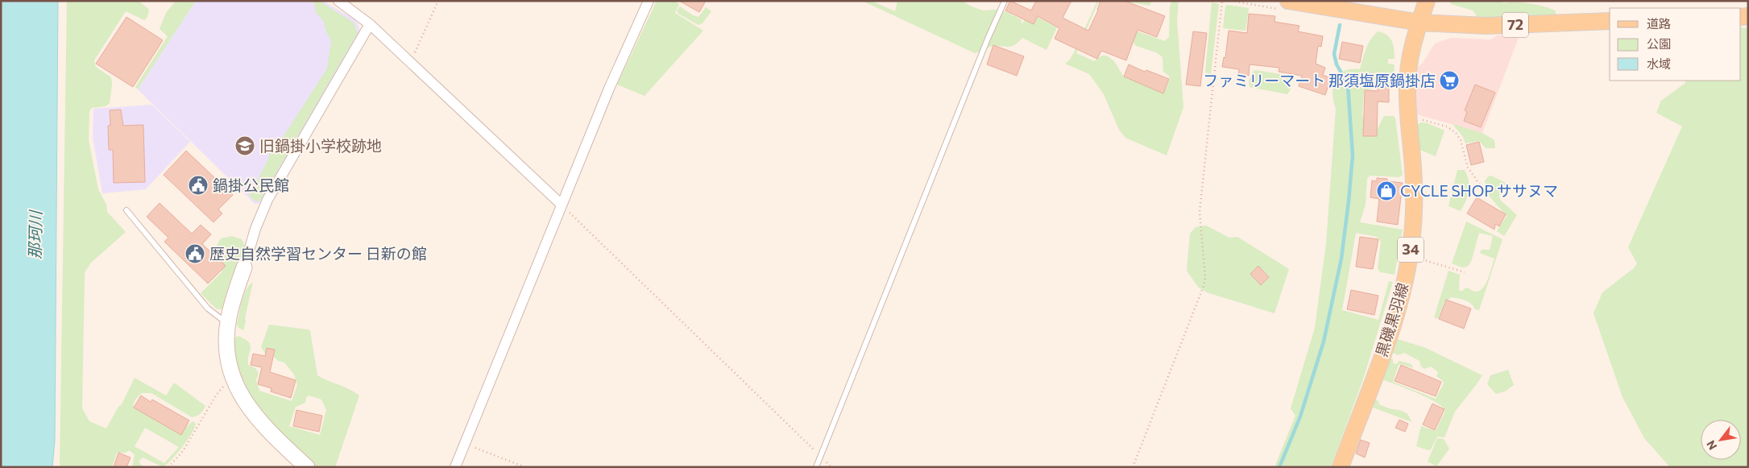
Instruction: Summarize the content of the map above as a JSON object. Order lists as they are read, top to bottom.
{
  "streets": {
    "main road": ["72", "34", "黒磯黒羽線"]
  },
  "crossings": [
    ["72", "黒磯黒羽線"]
  ],
  "water": ["那珂川"],
  "places": {
    "supermarket": ["ファミリーマート 那須塩原鍋掛店"],
    "school or university": ["旧鍋掛小学校跡地"],
    "public building": ["鍋掛公民館", "歴史自然学習センター 日新の館"],
    "shop": ["CYCLE SHOP ササヌマ"]
  },
  "legend": ["道路", "公園", "水域"],
  "north": "bottom left"
}
